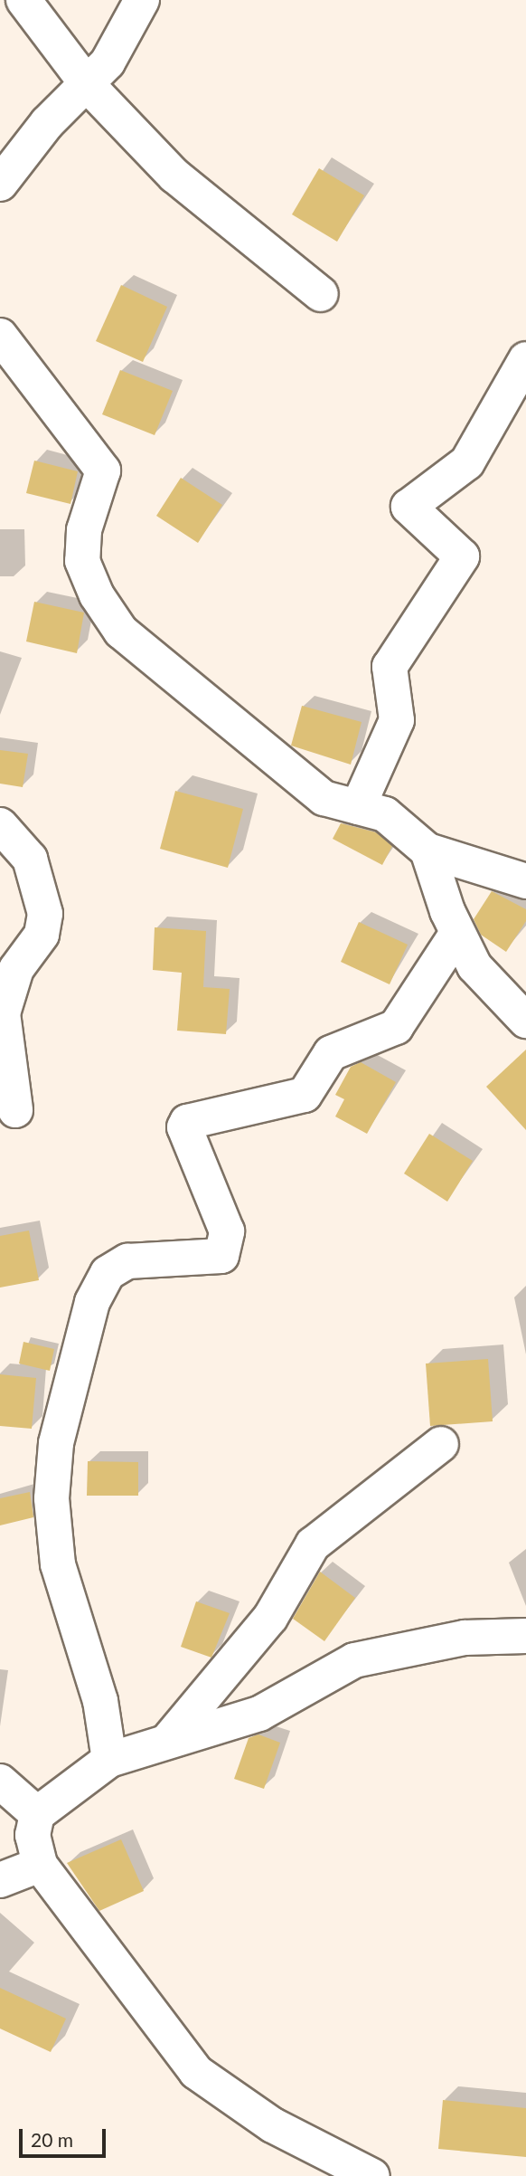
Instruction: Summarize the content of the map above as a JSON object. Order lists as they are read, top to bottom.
{
  "scale_bar": "20 m"
}
